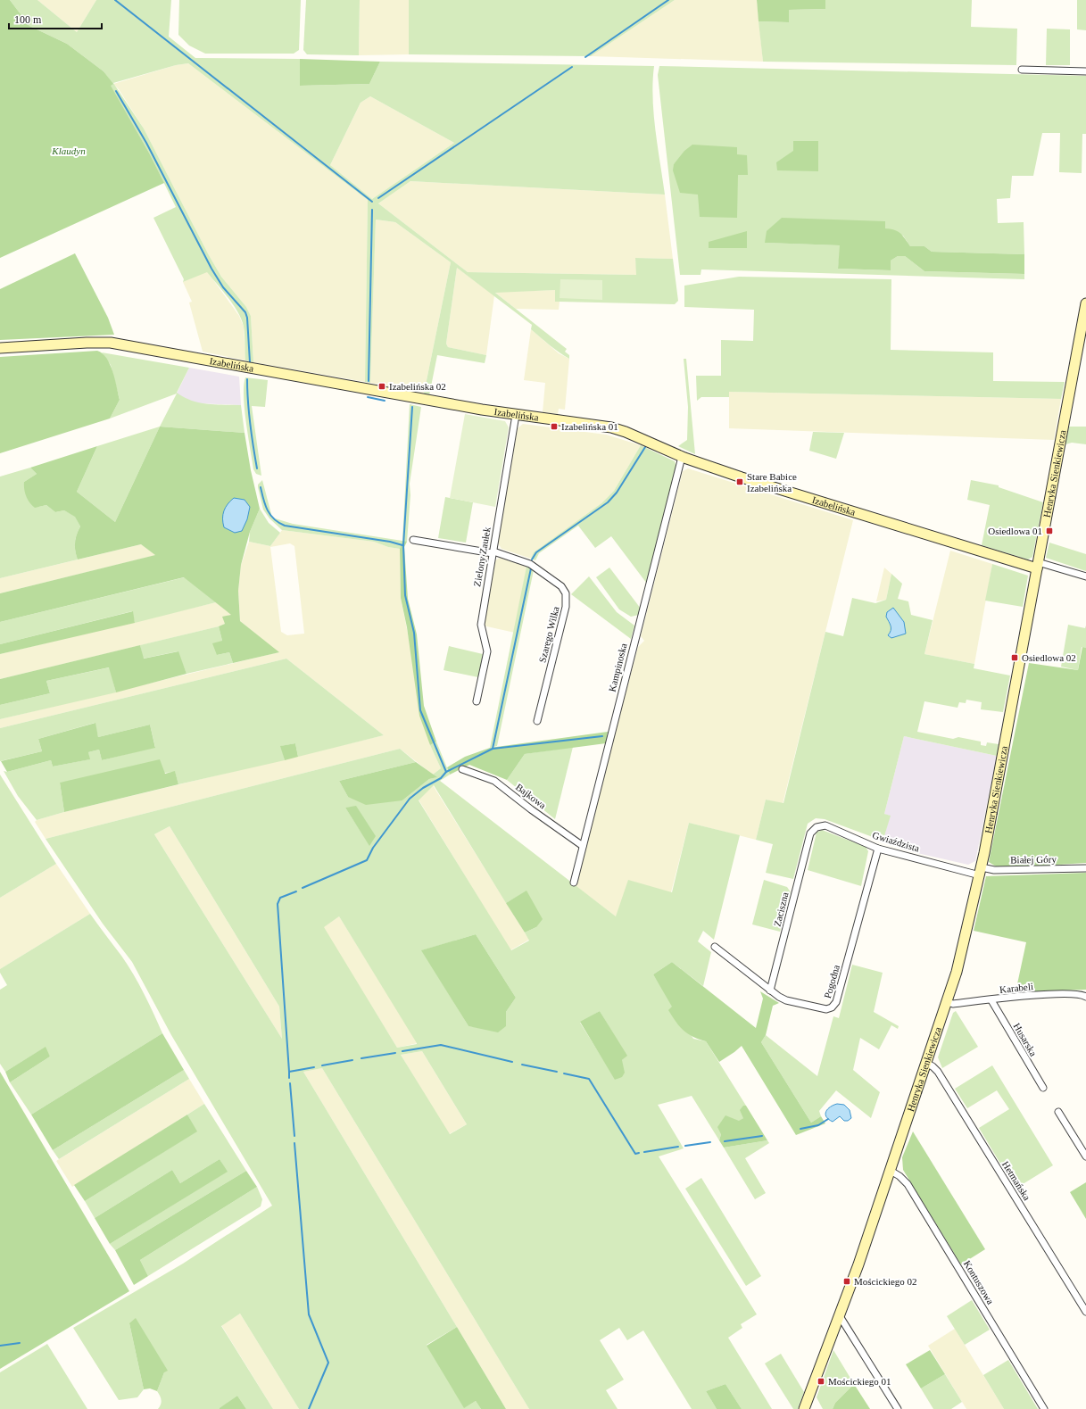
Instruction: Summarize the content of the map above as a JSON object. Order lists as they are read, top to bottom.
{
  "streets": {
    "street": [
      "Izabelińska",
      "Henryka Sienkiewicza",
      "Zielony Zaułek",
      "Szarego Wilka",
      "Kampinoska",
      "Bajkowa",
      "Gwiaździsta",
      "Białej Góry",
      "Zaciszna",
      "Pogodna",
      "Karabeli",
      "Husarska",
      "Hetmańska",
      "Kontuszowa"
    ]
  },
  "crossings": [
    ["Izabelińska", "Henryka Sienkiewicza"],
    ["Izabelińska", "Zielony Zaułek"],
    ["Izabelińska", "Kampinoska"],
    ["Henryka Sienkiewicza", "Gwiaździsta"],
    ["Henryka Sienkiewicza", "Białej Góry"],
    ["Henryka Sienkiewicza", "Karabeli"],
    ["Henryka Sienkiewicza", "Hetmańska"],
    ["Henryka Sienkiewicza", "Kontuszowa"],
    ["Zielony Zaułek", "Szarego Wilka"],
    ["Kampinoska", "Bajkowa"],
    ["Gwiaździsta", "Białej Góry"],
    ["Gwiaździsta", "Zaciszna"],
    ["Gwiaździsta", "Pogodna"],
    ["Zaciszna", "Pogodna"],
    ["Karabeli", "Husarska"]
  ],
  "parks": ["Klaudyn"],
  "places": {
    "transit": [
      "Izabelińska 02",
      "Izabelińska 01",
      "Stare Babice Izabelińska",
      "Osiedlowa 01",
      "Osiedlowa 02",
      "Mościckiego 02",
      "Mościckiego 01"
    ]
  },
  "scale_bar": "100 m"
}
